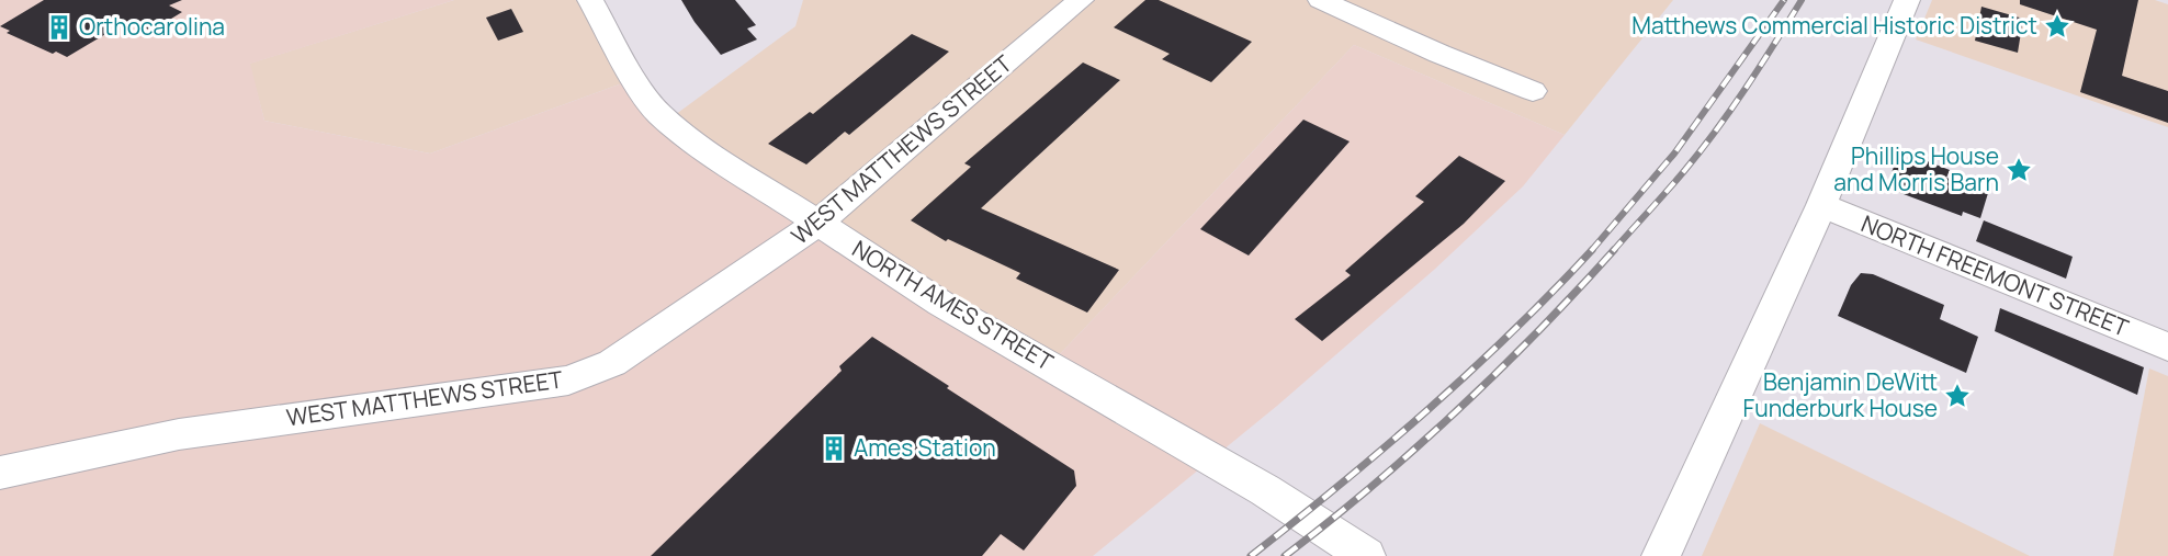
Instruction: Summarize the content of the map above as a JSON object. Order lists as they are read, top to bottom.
{
  "streets": {
    "street": ["WEST MATTHEWS STREET", "NORTH FREEMONT STREET", "NORTH AMES STREET"]
  },
  "crossings": [
    ["WEST MATTHEWS STREET", "NORTH AMES STREET"]
  ],
  "places": {
    "place": ["Matthews Commercial Historic District", "Phillips House and Morris Barn", "Benjamin DeWitt Funderburk House"],
    "building": ["Orthocarolina", "Ames Station"]
  }
}
